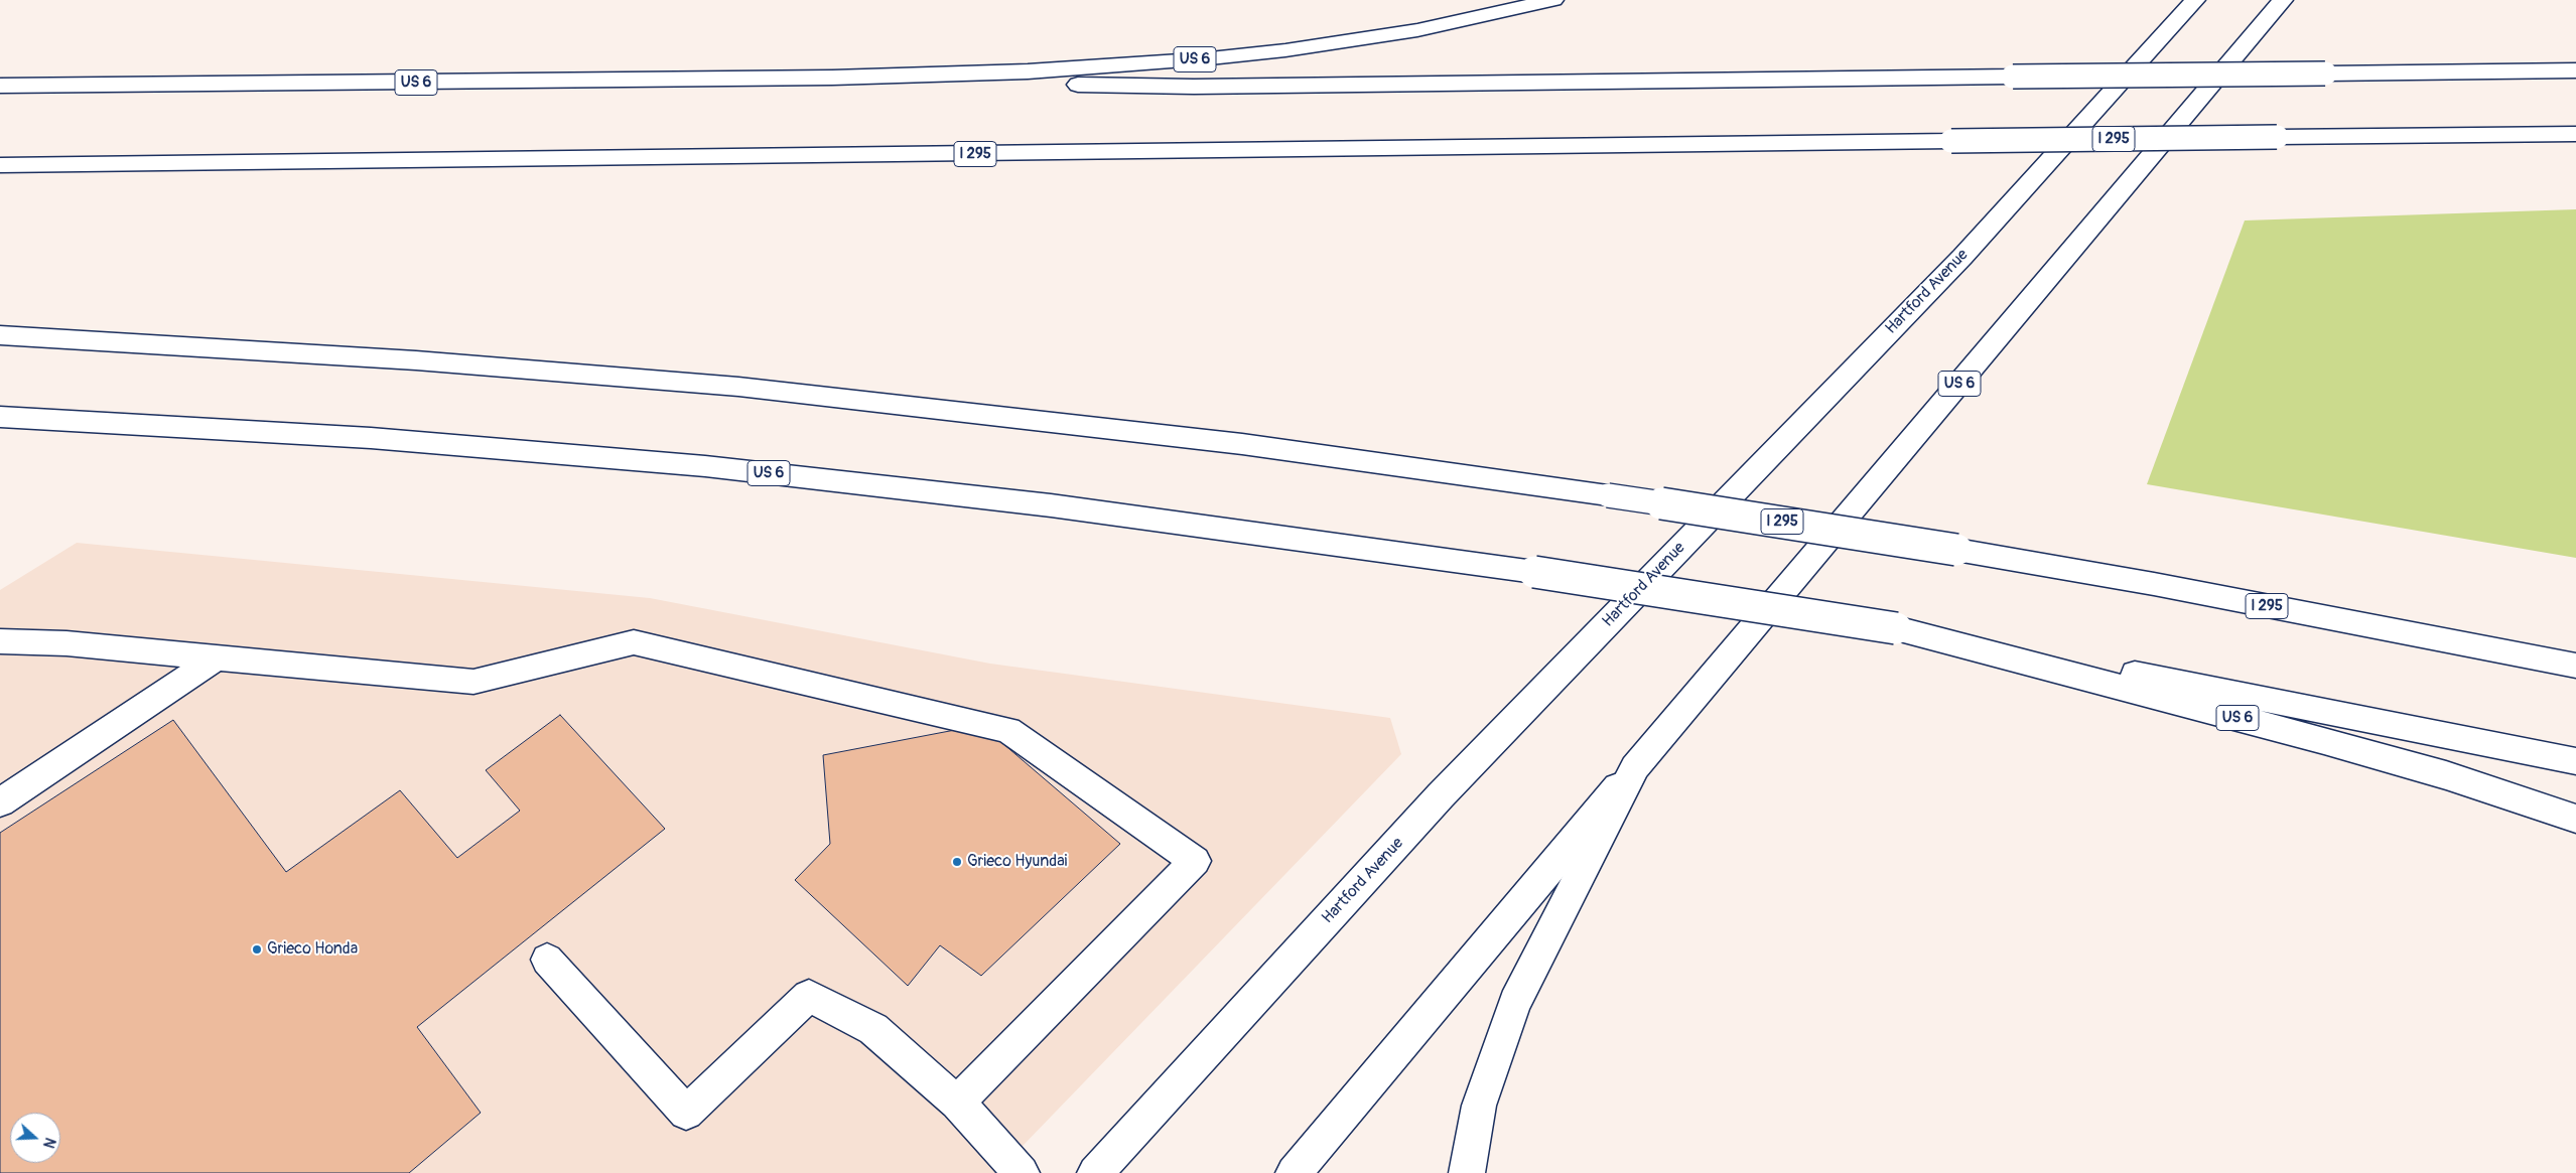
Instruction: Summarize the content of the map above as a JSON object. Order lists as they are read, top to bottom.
{
  "streets": {
    "main road": ["US 6", "I 295", "Hartford Avenue"]
  },
  "places": ["Grieco Hyundai", "Grieco Honda"],
  "north": "right"
}
